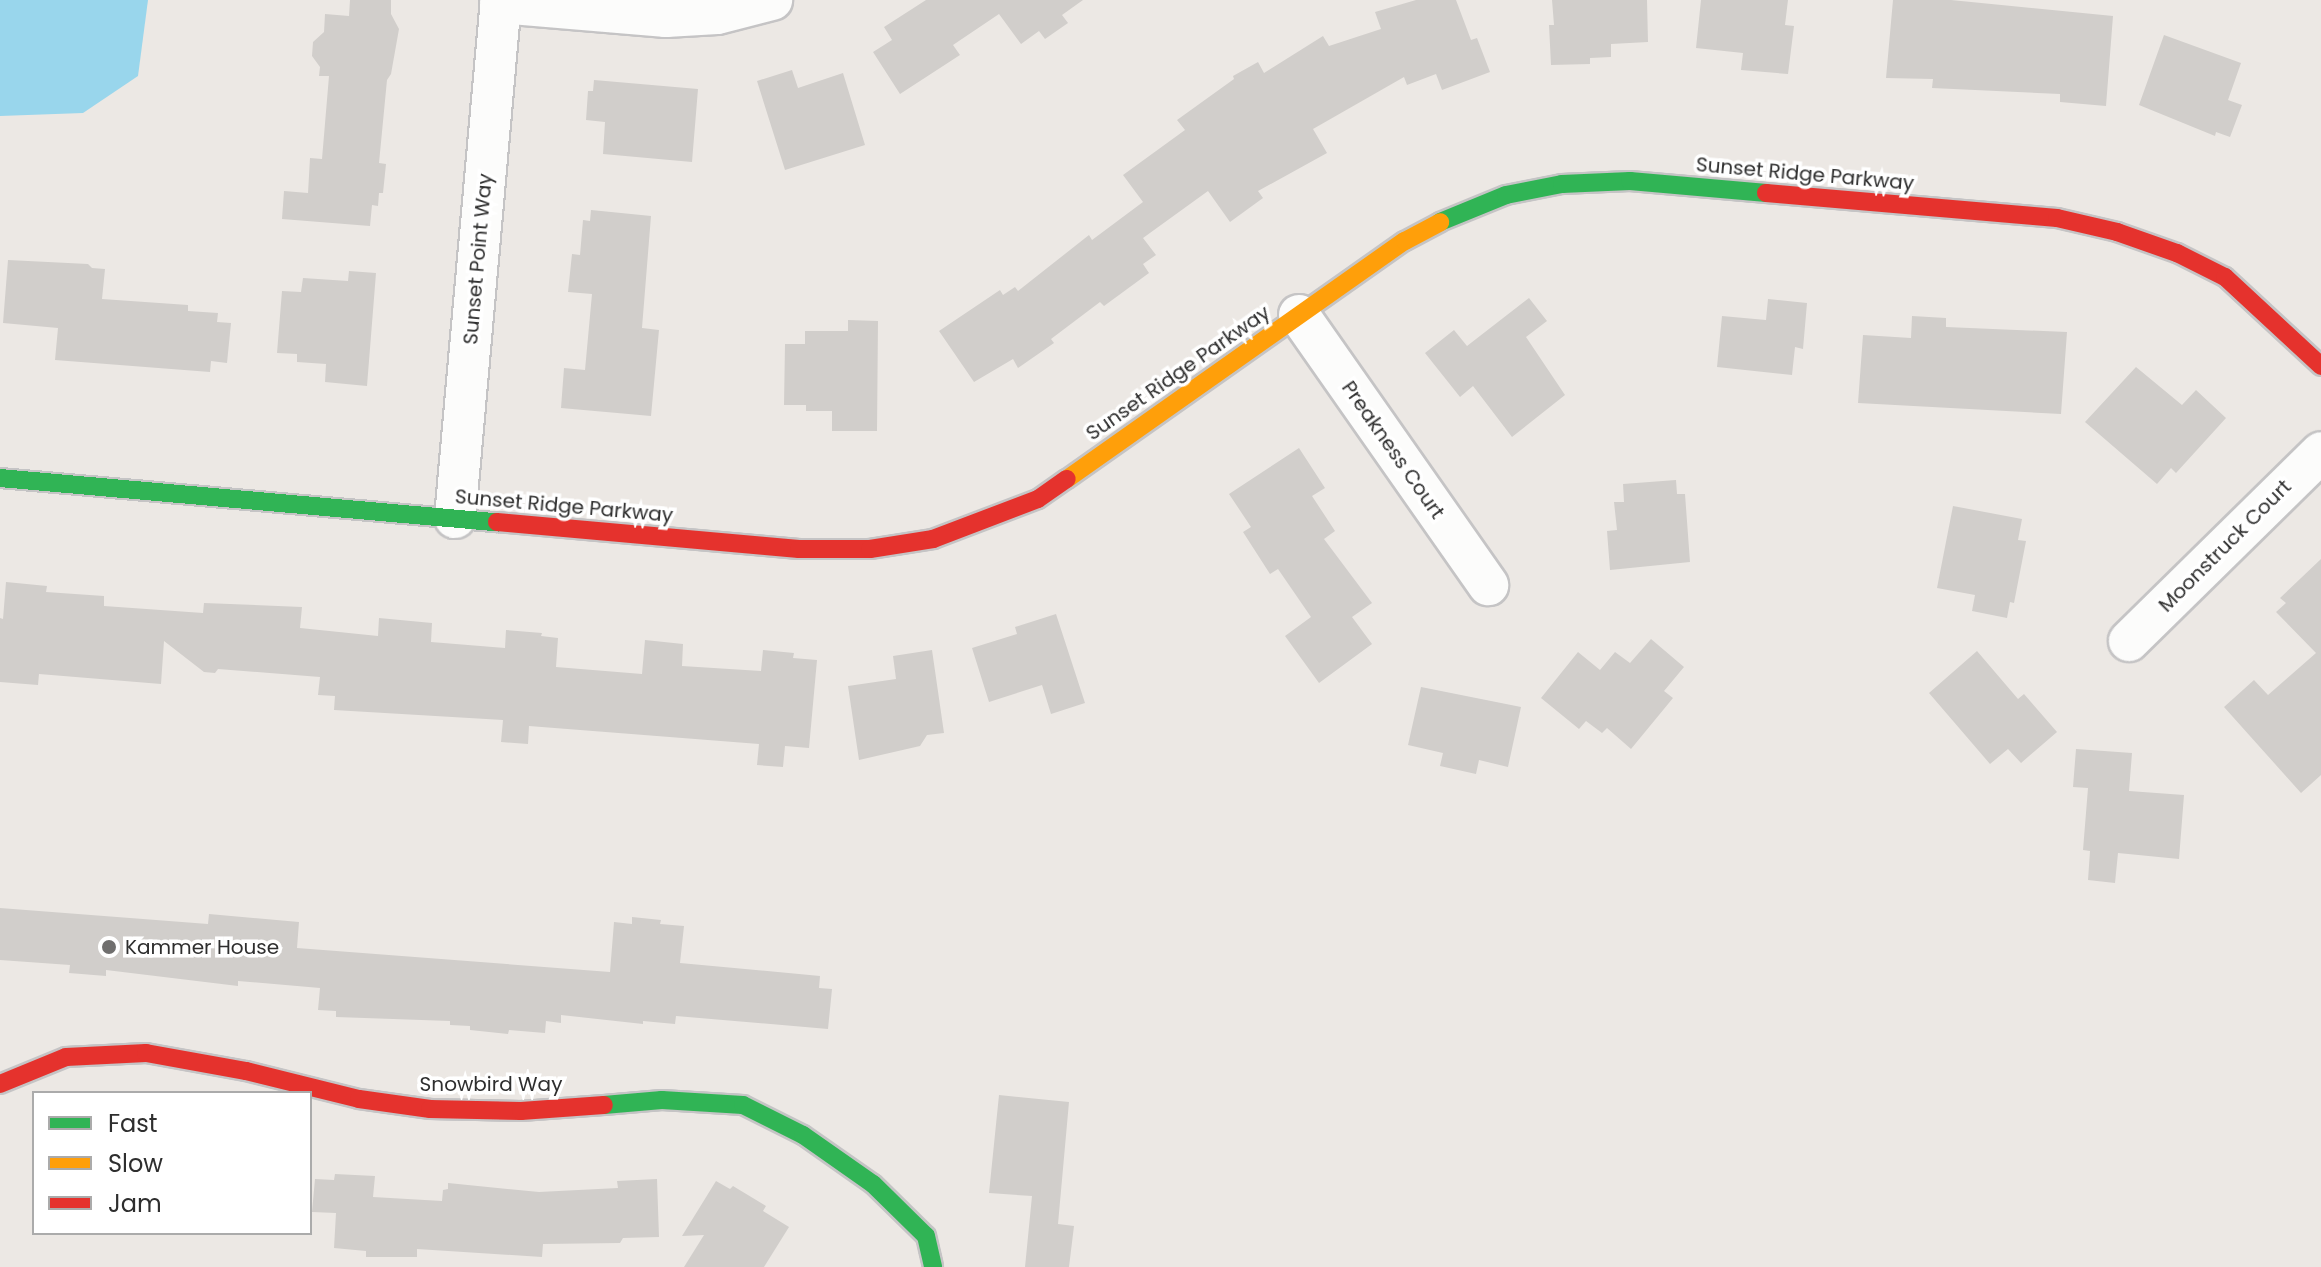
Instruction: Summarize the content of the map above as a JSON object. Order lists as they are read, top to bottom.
{
  "streets": {
    "street": [
      "Sunset Ridge Parkway",
      "Sunset Point Way",
      "Preakness Court",
      "Moonstruck Court",
      "Snowbird Way"
    ]
  },
  "crossings": [
    ["Sunset Ridge Parkway", "Sunset Point Way"],
    ["Sunset Ridge Parkway", "Preakness Court"]
  ],
  "places": ["Kammer House"],
  "legend": ["Fast", "Slow", "Jam"]
}
